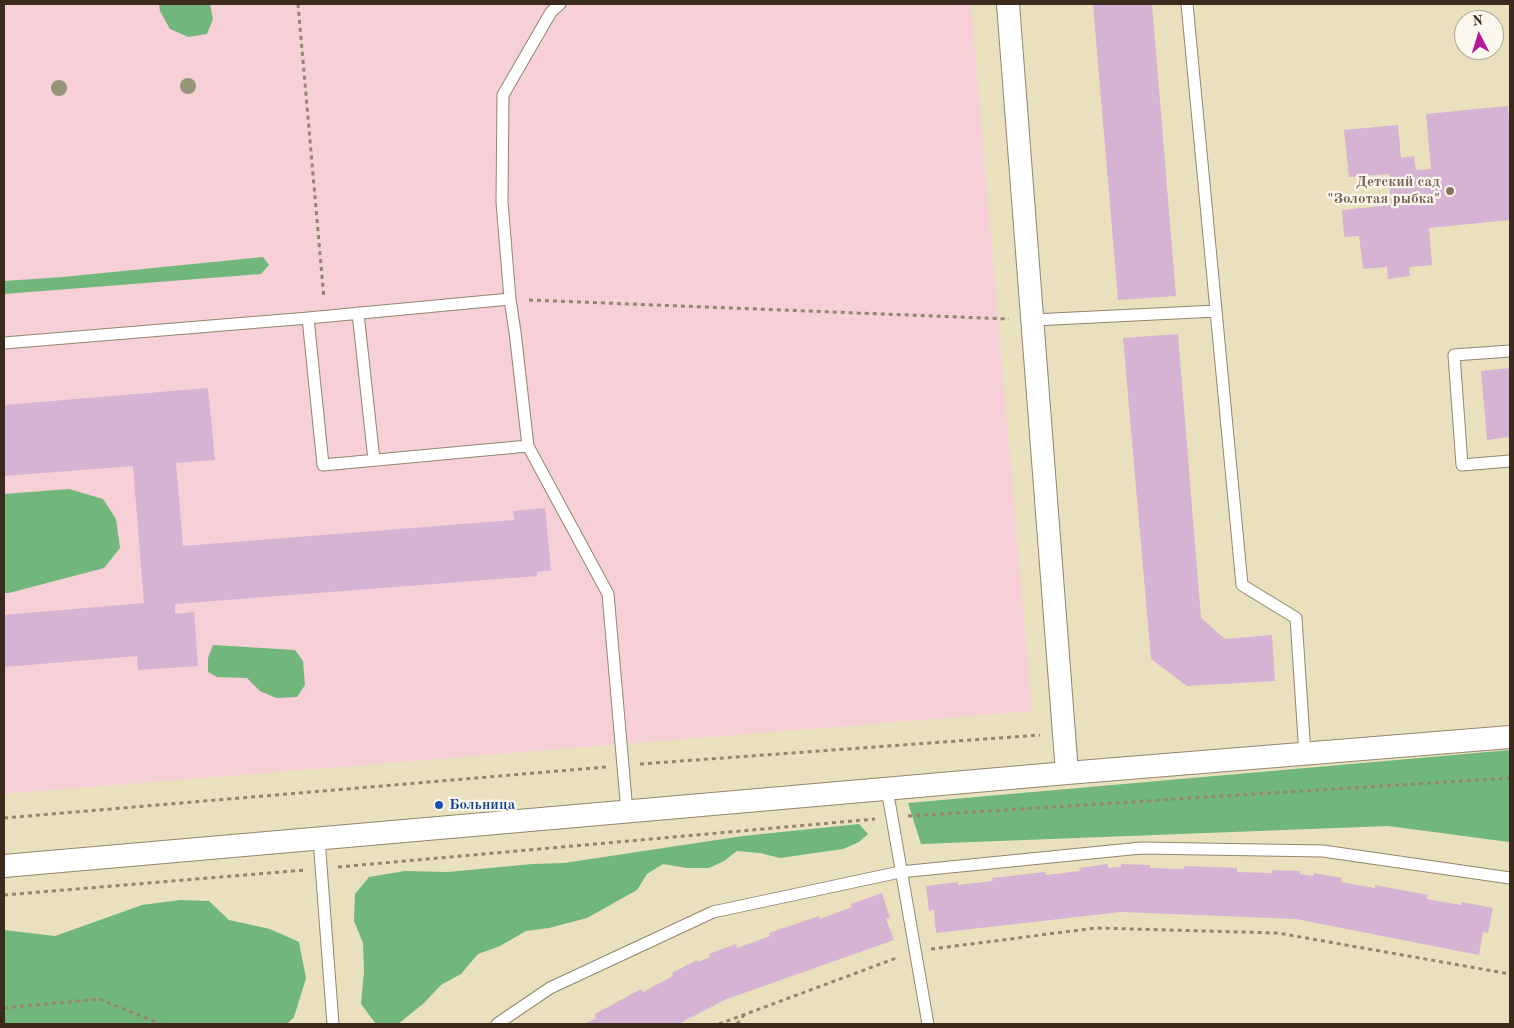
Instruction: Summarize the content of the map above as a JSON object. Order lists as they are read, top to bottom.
{
  "places": ["Детский сад \"Золотая рыбка\"", "Больница"],
  "north": "top"
}
